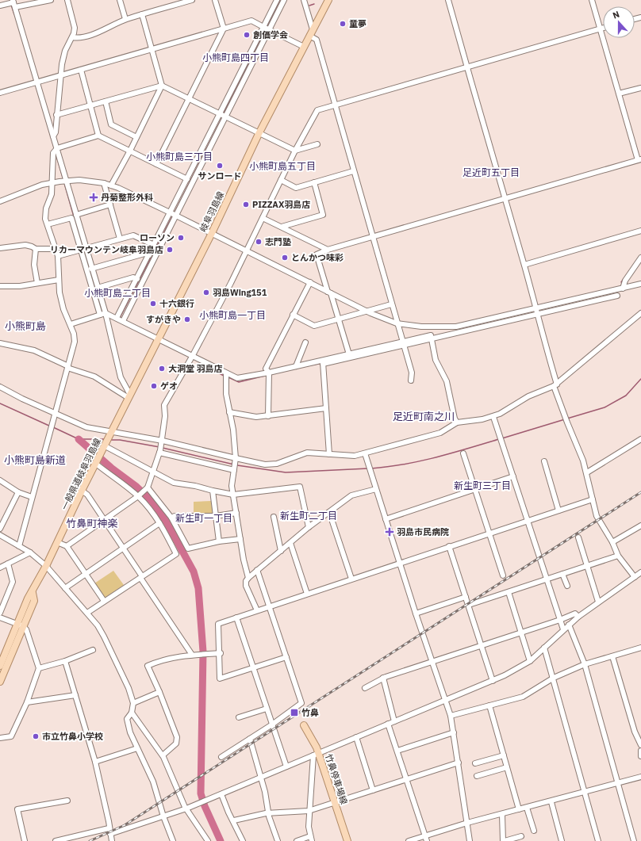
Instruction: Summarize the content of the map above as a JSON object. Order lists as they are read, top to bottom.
{
  "streets": {
    "main road": ["岐阜羽島線", "一般県道岐阜羽島線", "竹鼻停車場線"]
  },
  "crossings": [
    ["岐阜羽島線", "一般県道岐阜羽島線"]
  ],
  "districts": [
    "小熊町島四丁目",
    "小熊町島三丁目",
    "小熊町島五丁目",
    "足近町五丁目",
    "小熊町島二丁目",
    "小熊町島一丁目",
    "小熊町島",
    "足近町南之川",
    "小熊町島新道",
    "新生町三丁目",
    "新生町二丁目",
    "新生町一丁目",
    "竹鼻町神楽"
  ],
  "places": {
    "other": [
      "童夢",
      "創価学会",
      "サンロード",
      "PIZZAX羽島店",
      "ローソン",
      "志門塾",
      "リカーマウンテン岐阜羽島店",
      "とんかつ味彩",
      "羽島Wing151",
      "十六銀行",
      "すがきや",
      "大洞堂 羽島店",
      "ゲオ",
      "市立竹鼻小学校"
    ],
    "health": ["丹菊整形外科", "羽島市民病院"],
    "transit": ["竹鼻"]
  },
  "north": "top"
}
